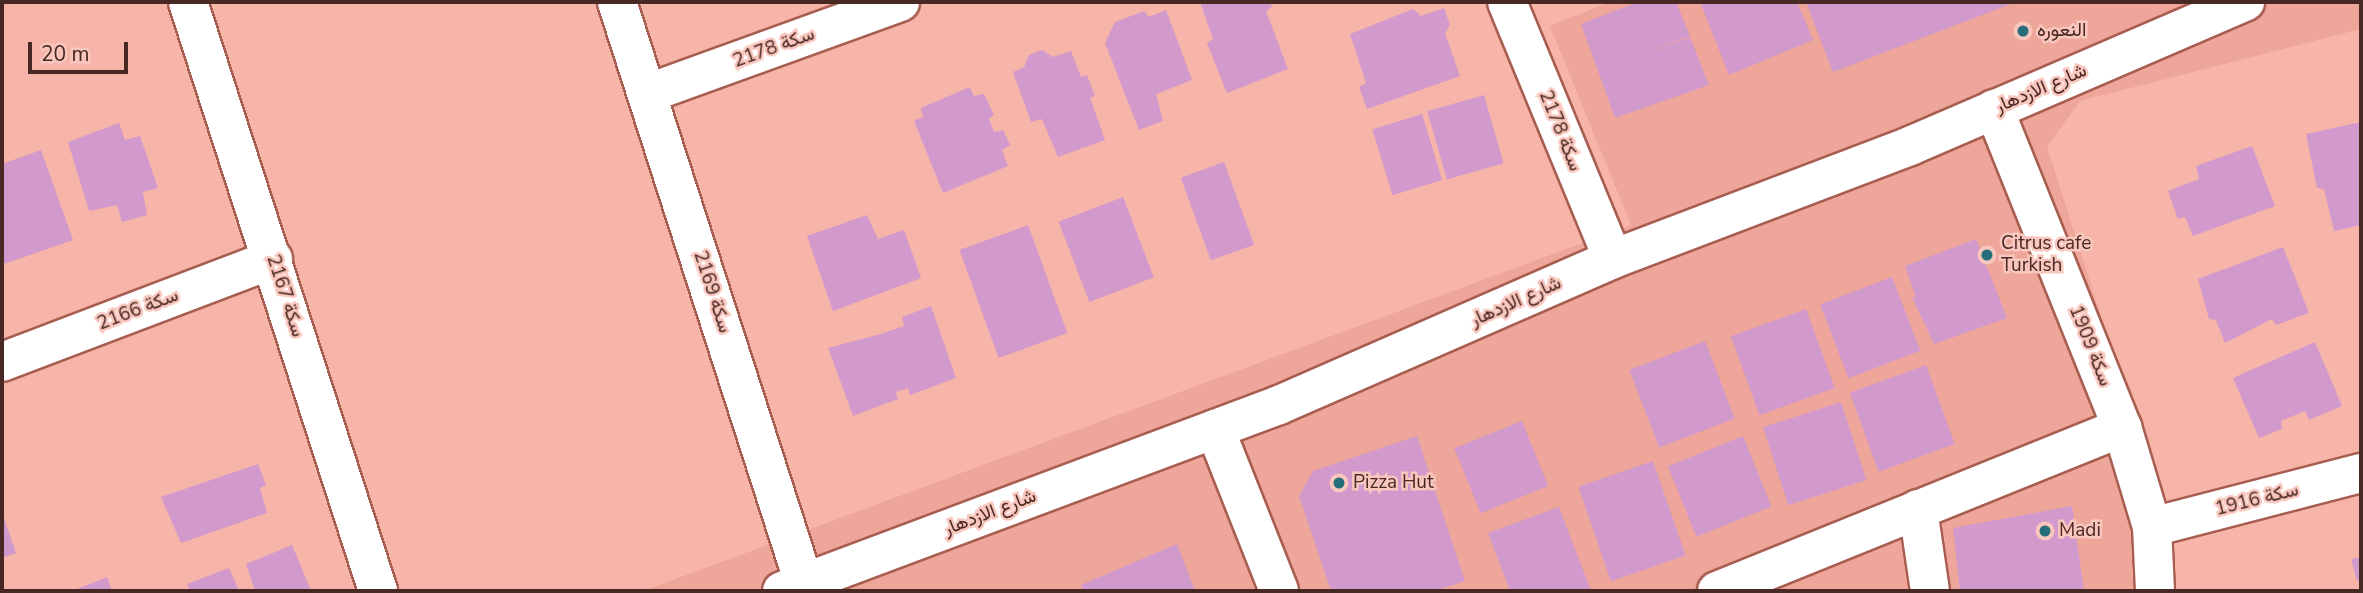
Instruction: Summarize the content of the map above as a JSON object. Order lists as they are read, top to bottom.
{
  "streets": {
    "street": [
      "سكة 2178",
      "شارع الازدهار",
      "سكة 2169",
      "سكة 2167",
      "سكة 2166",
      "سكة 1909",
      "سكة 1916"
    ]
  },
  "crossings": [
    ["سكة 2178", "شارع الازدهار"],
    ["سكة 2178", "سكة 2169"],
    ["شارع الازدهار", "سكة 2169"],
    ["شارع الازدهار", "سكة 1909"],
    ["سكة 2167", "سكة 2166"],
    ["سكة 1909", "سكة 1916"]
  ],
  "places": [
    "النعوره",
    "Citrus cafe Turkish",
    "Pizza Hut",
    "Madi"
  ],
  "scale_bar": "20 m"
}
